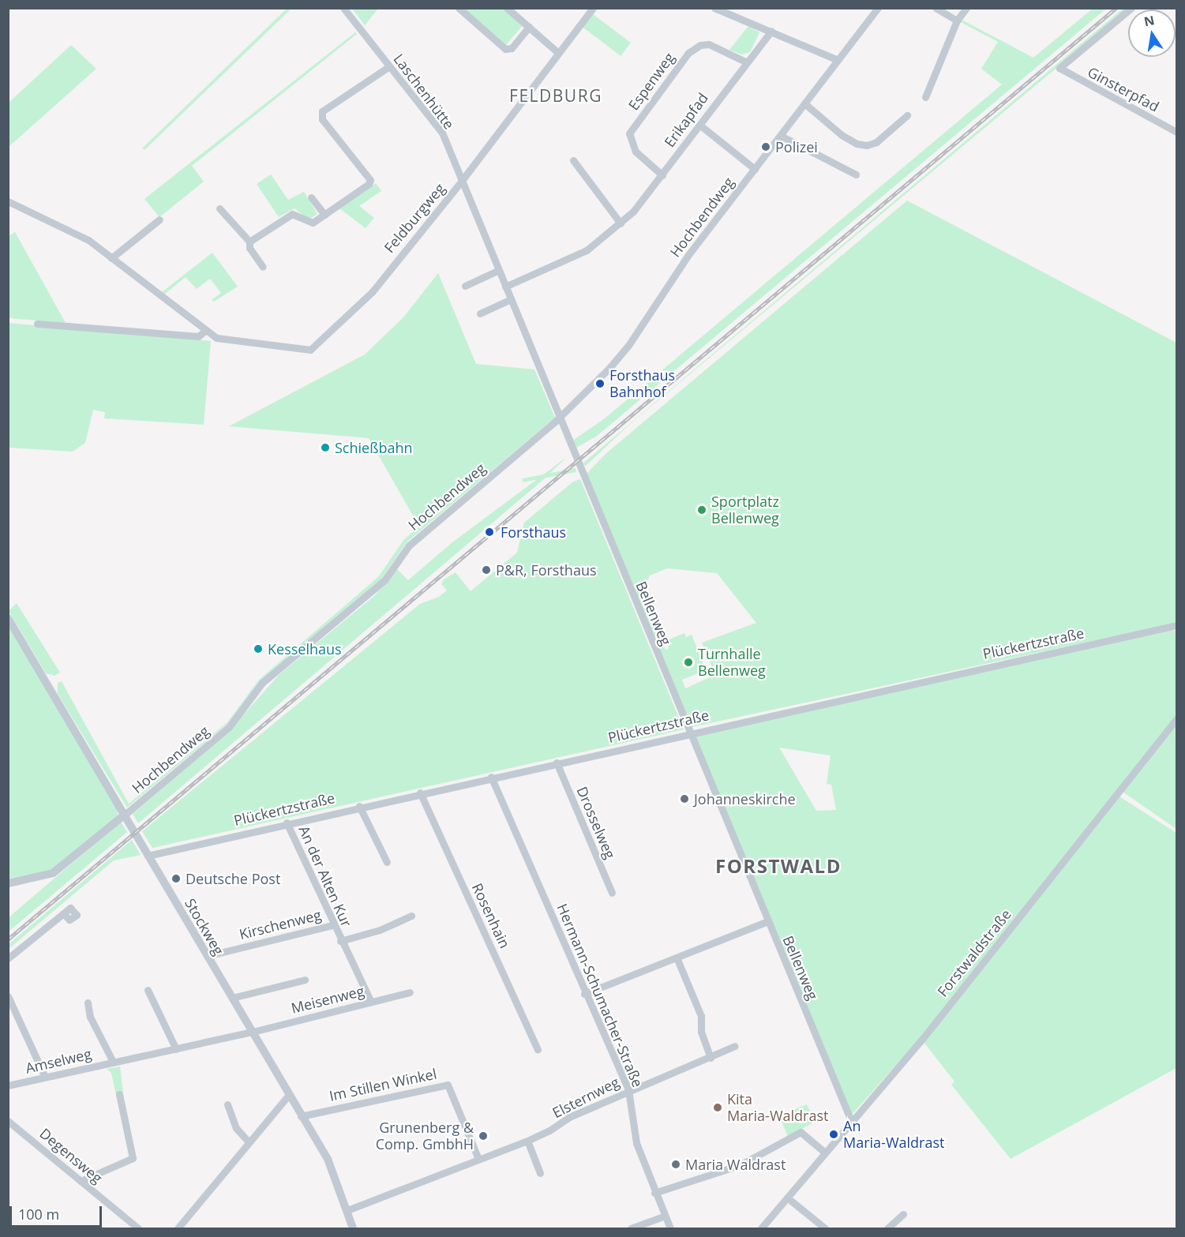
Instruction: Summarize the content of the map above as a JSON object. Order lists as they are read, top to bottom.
{
  "streets": {
    "street": [
      "Espenweg",
      "Ginsterpfad",
      "Laschenhütte",
      "Erikapfad",
      "Hochbendweg",
      "Feldburgweg",
      "Bellenweg",
      "Plückertzstraße",
      "Drosselweg",
      "An der Alten Kur",
      "Rosenhain",
      "Kirschenweg",
      "Stockweg",
      "Forstwaldstraße",
      "Hermann-Schumacher-Straße",
      "Meisenweg",
      "Amselweg",
      "Im Stillen Winkel",
      "Elsternweg",
      "Degensweg"
    ]
  },
  "crossings": [
    ["Espenweg", "Erikapfad"],
    ["Laschenhütte", "Feldburgweg"],
    ["Laschenhütte", "Bellenweg"],
    ["Erikapfad", "Bellenweg"],
    ["Hochbendweg", "Bellenweg"],
    ["Hochbendweg", "Stockweg"],
    ["Bellenweg", "Plückertzstraße"],
    ["Bellenweg", "Forstwaldstraße"],
    ["Plückertzstraße", "Drosselweg"],
    ["Plückertzstraße", "An der Alten Kur"],
    ["Plückertzstraße", "Rosenhain"],
    ["Plückertzstraße", "Stockweg"],
    ["Plückertzstraße", "Hermann-Schumacher-Straße"],
    ["An der Alten Kur", "Kirschenweg"],
    ["An der Alten Kur", "Meisenweg"],
    ["Kirschenweg", "Stockweg"],
    ["Stockweg", "Meisenweg"],
    ["Stockweg", "Amselweg"],
    ["Stockweg", "Im Stillen Winkel"],
    ["Stockweg", "Elsternweg"],
    ["Hermann-Schumacher-Straße", "Elsternweg"],
    ["Meisenweg", "Amselweg"],
    ["Im Stillen Winkel", "Elsternweg"]
  ],
  "districts": ["FELDBURG", "FORSTWALD"],
  "places": [
    "Polizei",
    "Forsthaus Bahnhof",
    "Schießbahn",
    "Sportplatz Bellenweg",
    "Forsthaus",
    "P&R, Forsthaus",
    "Kesselhaus",
    "Turnhalle Bellenweg",
    "Johanneskirche",
    "Deutsche Post",
    "Kita Maria-Waldrast",
    "An Maria-Waldrast",
    "Grunenberg & Comp. GmbhH",
    "Maria Waldrast"
  ],
  "scale_bar": "100 m",
  "north": "top"
}
